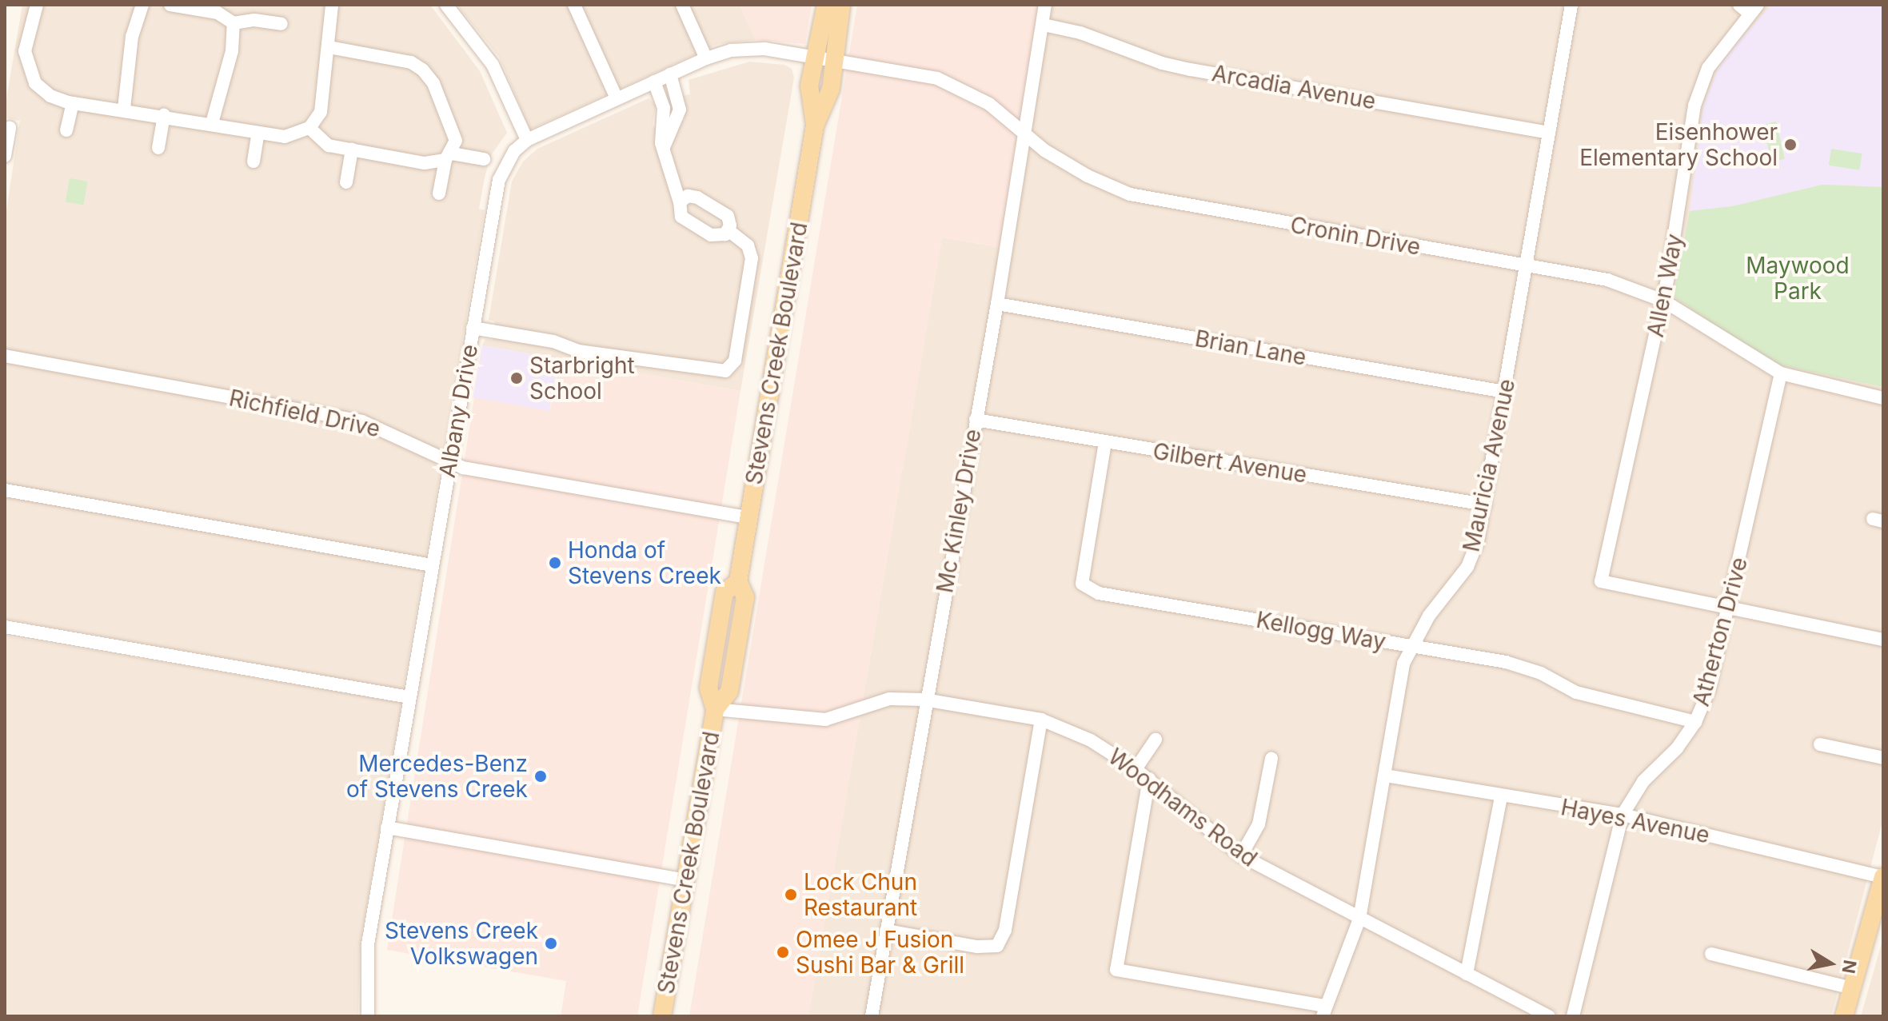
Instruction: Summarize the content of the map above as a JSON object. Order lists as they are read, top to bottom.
{
  "streets": {
    "main road": ["Stevens Creek Boulevard"],
    "street": [
      "Arcadia Avenue",
      "Cronin Drive",
      "Allen Way",
      "Brian Lane",
      "Albany Drive",
      "Richfield Drive",
      "Gilbert Avenue",
      "Mauricia Avenue",
      "Mc Kinley Drive",
      "Kellogg Way",
      "Atherton Drive",
      "Woodhams Road",
      "Hayes Avenue"
    ]
  },
  "crossings": [
    ["Arcadia Avenue", "Mauricia Avenue"],
    ["Arcadia Avenue", "Mc Kinley Drive"],
    ["Cronin Drive", "Allen Way"],
    ["Cronin Drive", "Stevens Creek Boulevard"],
    ["Cronin Drive", "Albany Drive"],
    ["Cronin Drive", "Mauricia Avenue"],
    ["Cronin Drive", "Mc Kinley Drive"],
    ["Cronin Drive", "Atherton Drive"],
    ["Allen Way", "Atherton Drive"],
    ["Brian Lane", "Mauricia Avenue"],
    ["Brian Lane", "Mc Kinley Drive"],
    ["Stevens Creek Boulevard", "Albany Drive"],
    ["Stevens Creek Boulevard", "Richfield Drive"],
    ["Stevens Creek Boulevard", "Woodhams Road"],
    ["Albany Drive", "Richfield Drive"],
    ["Gilbert Avenue", "Mauricia Avenue"],
    ["Gilbert Avenue", "Mc Kinley Drive"],
    ["Gilbert Avenue", "Kellogg Way"],
    ["Mauricia Avenue", "Kellogg Way"],
    ["Mauricia Avenue", "Woodhams Road"],
    ["Mauricia Avenue", "Hayes Avenue"],
    ["Mc Kinley Drive", "Woodhams Road"],
    ["Kellogg Way", "Atherton Drive"],
    ["Atherton Drive", "Hayes Avenue"]
  ],
  "parks": ["Maywood Park"],
  "places": [
    "Eisenhower Elementary School",
    "Starbright School",
    "Honda of Stevens Creek",
    "Mercedes-Benz of Stevens Creek",
    "Lock Chun Restaurant",
    "Stevens Creek Volkswagen",
    "Omee J Fusion Sushi Bar & Grill"
  ],
  "north": "right"
}
